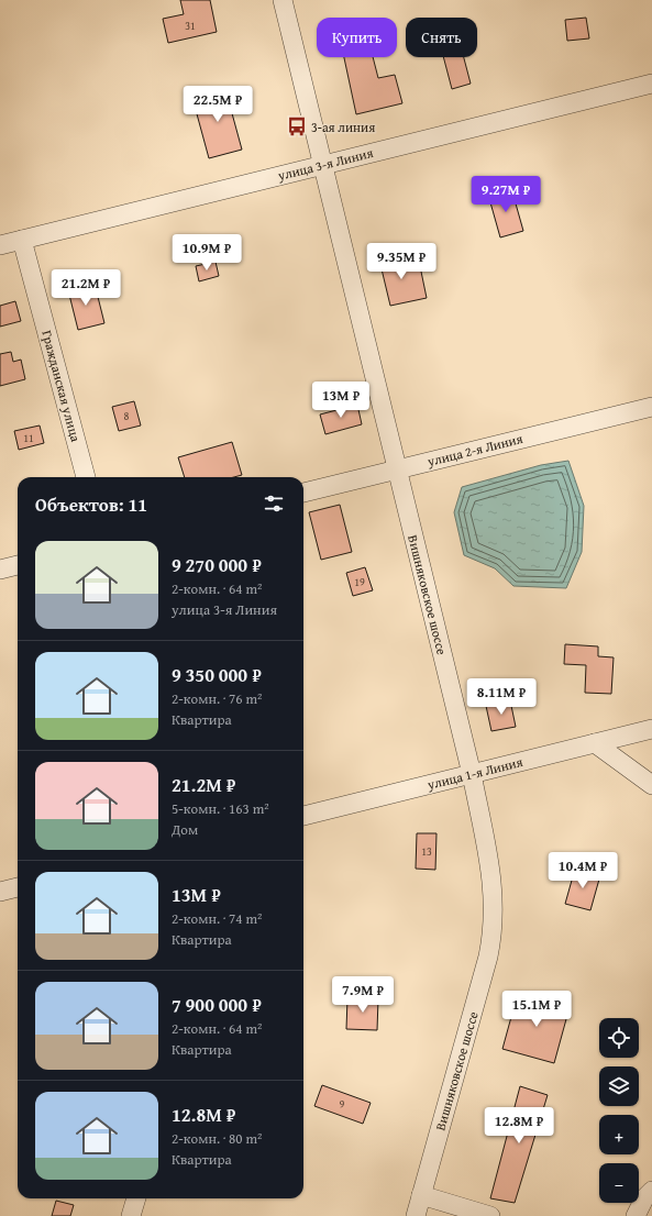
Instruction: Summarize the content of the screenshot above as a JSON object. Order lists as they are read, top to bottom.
{
  "streets": {
    "street": [
      "улица 3-я Линия",
      "Гражданская улица",
      "улица 2-я Линия",
      "Вишняковское шоссе",
      "улица 1-я Линия"
    ]
  },
  "crossings": [
    ["улица 3-я Линия", "Гражданская улица"],
    ["улица 3-я Линия", "Вишняковское шоссе"],
    ["улица 2-я Линия", "Вишняковское шоссе"],
    ["Вишняковское шоссе", "улица 1-я Линия"]
  ],
  "places": {
    "bus stop": ["3-ая линия"]
  },
  "house_numbers": [
    "31",
    "8",
    "11",
    "19",
    "13",
    "9"
  ],
  "page": {
    "chip": ["Купить", "Снять"],
    "price": [
      "22.5M ₽",
      "9.27M ₽",
      "10.9M ₽",
      "9.35M ₽",
      "21.2M ₽",
      "13M ₽",
      "8.11M ₽",
      "10.4M ₽",
      "7.9M ₽",
      "15.1M ₽",
      "12.8M ₽"
    ],
    "heading": "Объектов: 11",
    "list": [
      {
        "name": "9 270 000 ₽",
        "note": "2-комн. · 64 m² · улица 3-я Линия"
      },
      {
        "name": "9 350 000 ₽",
        "note": "2-комн. · 76 m² · Квартира"
      },
      {
        "name": "21.2M ₽",
        "note": "5-комн. · 163 m² · Дом"
      },
      {
        "name": "13M ₽",
        "note": "2-комн. · 74 m² · Квартира"
      },
      {
        "name": "7 900 000 ₽",
        "note": "2-комн. · 64 m² · Квартира"
      },
      {
        "name": "12.8M ₽",
        "note": "2-комн. · 80 m² · Квартира"
      }
    ],
    "map_buttons": ["+", "−"]
  }
}
